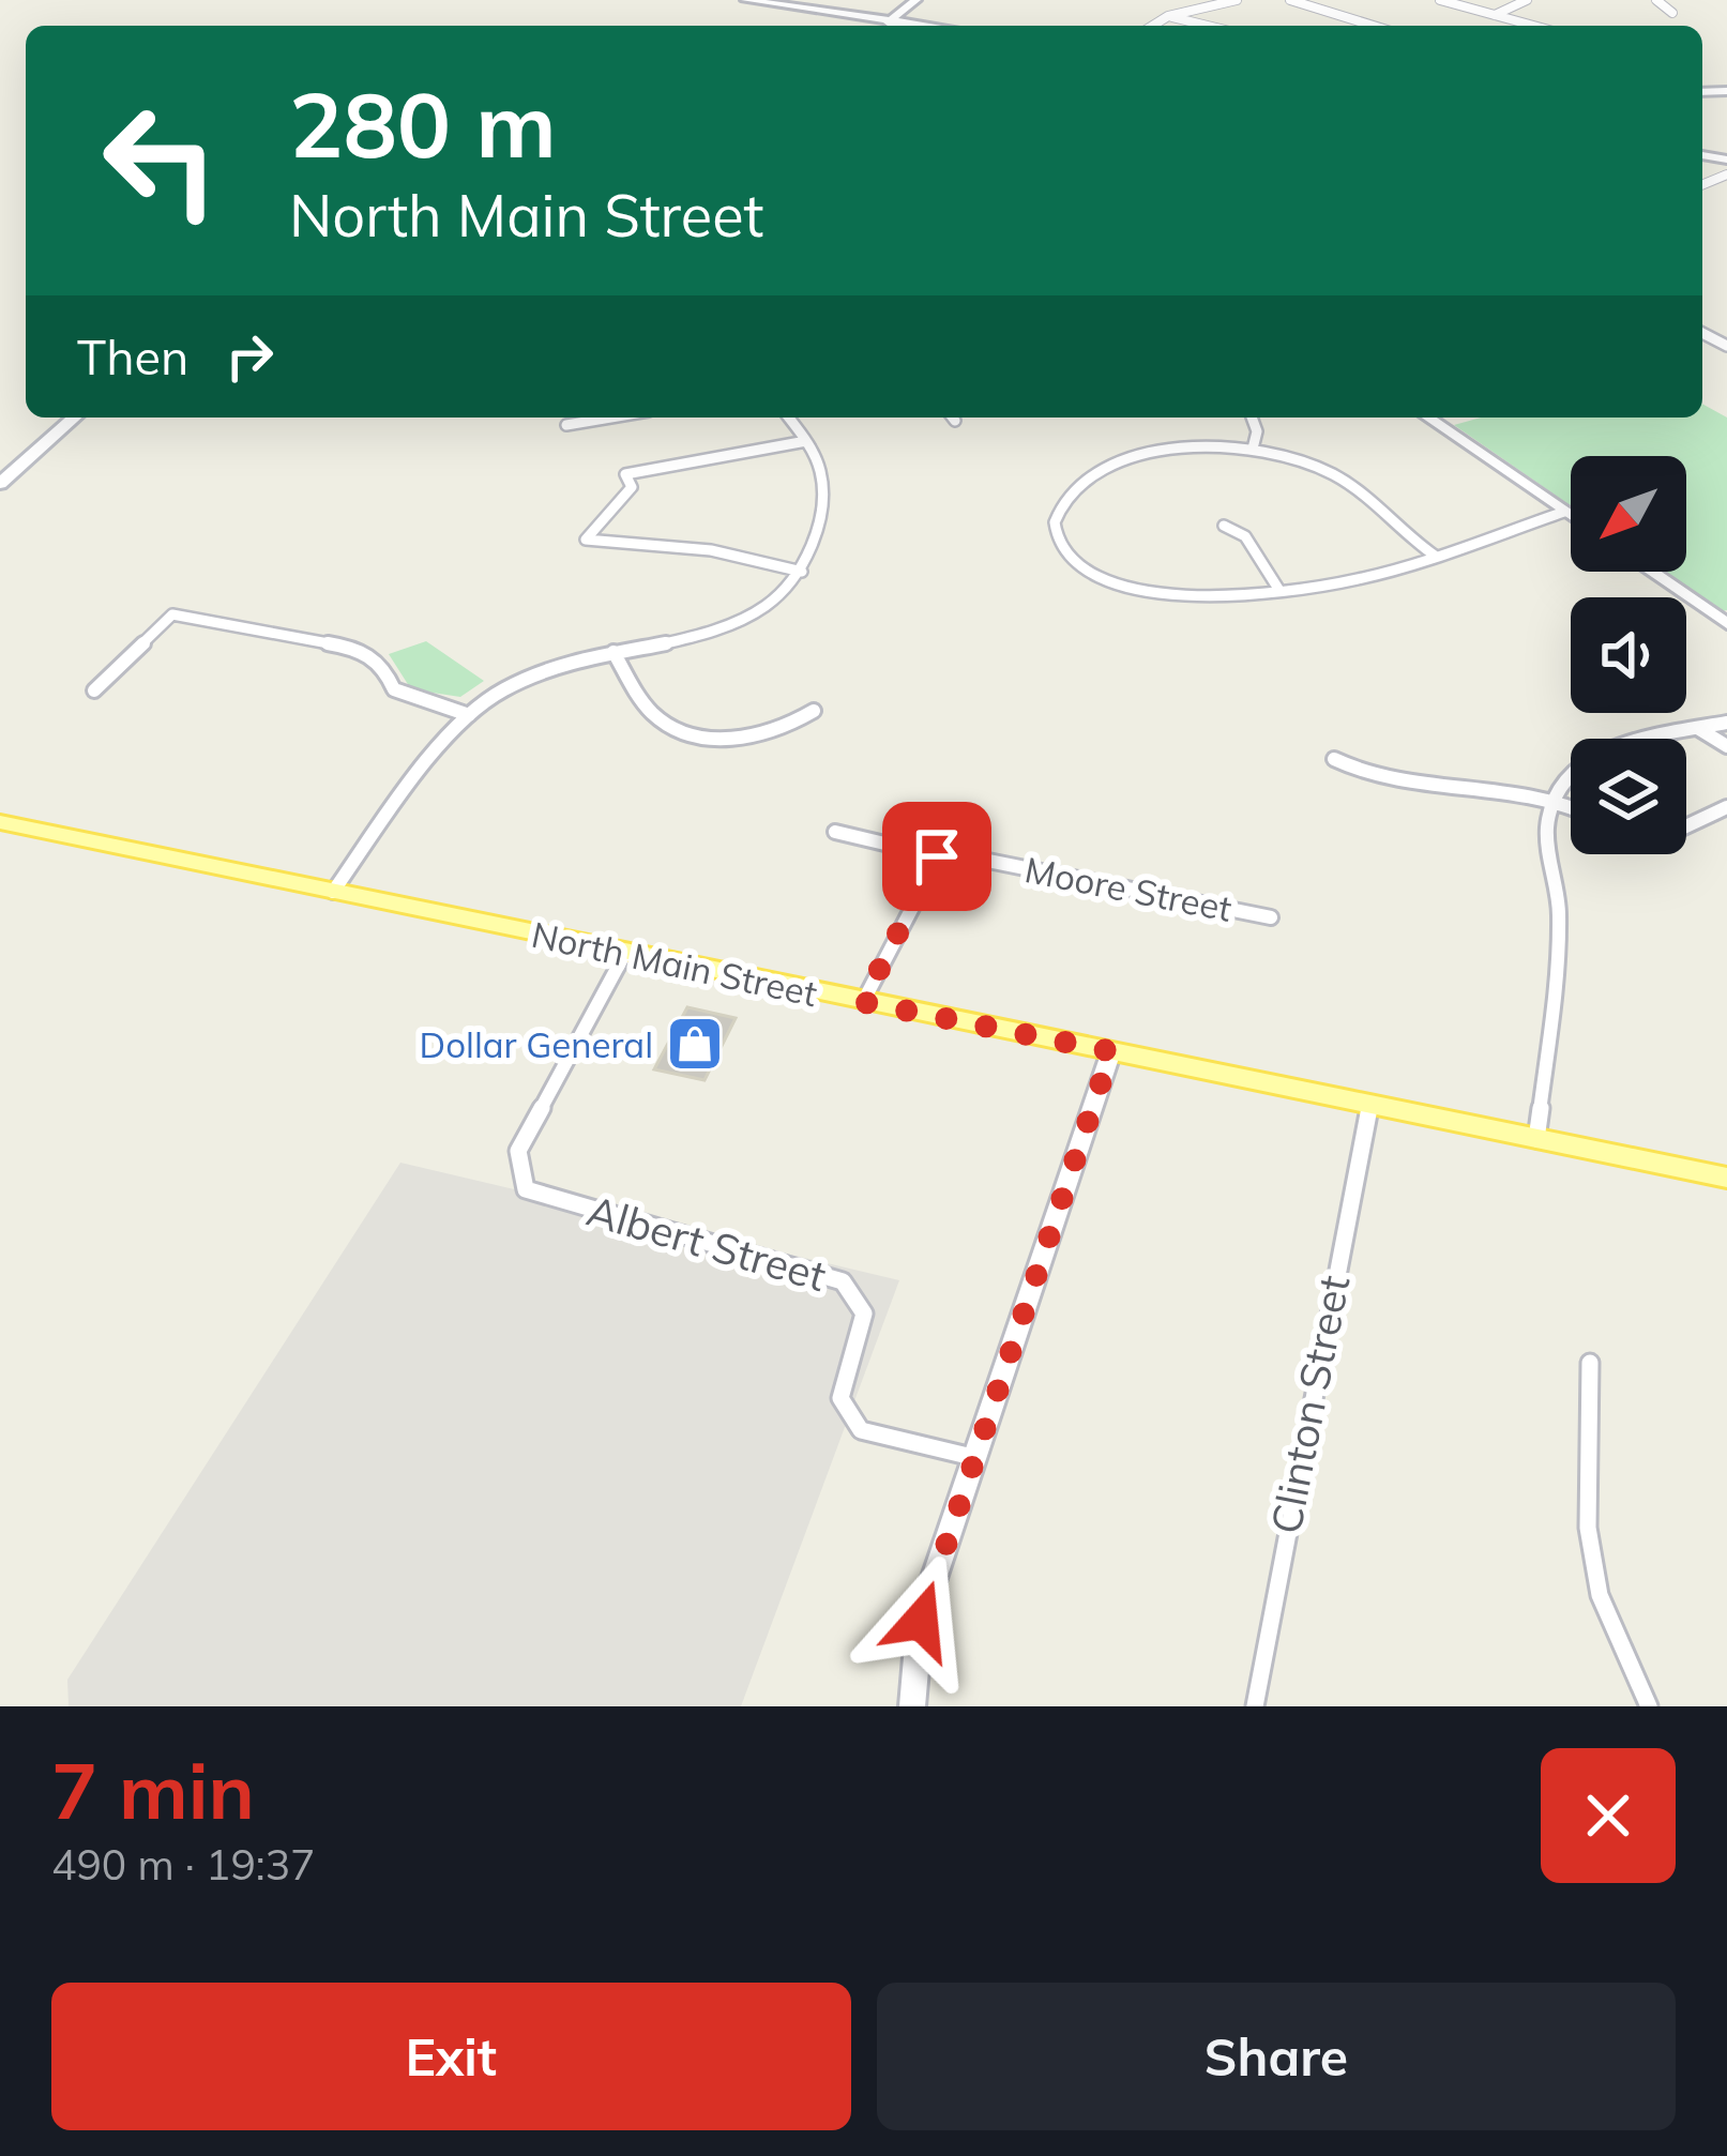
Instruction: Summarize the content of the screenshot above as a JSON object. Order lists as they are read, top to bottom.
{
  "streets": {
    "main road": ["North Main Street"],
    "street": ["Moore Street", "Albert Street", "Clinton Street"]
  },
  "crossings": [
    ["North Main Street", "Albert Street"],
    ["North Main Street", "Clinton Street"]
  ],
  "places": {
    "shop": ["Dollar General"]
  },
  "north": "bottom left",
  "page": {
    "turn": ["280 m", "North Main Street"],
    "then": "Then",
    "heading": ["7 min", "490 m · 19:37"],
    "buttons": ["Exit", "Share"]
  }
}
